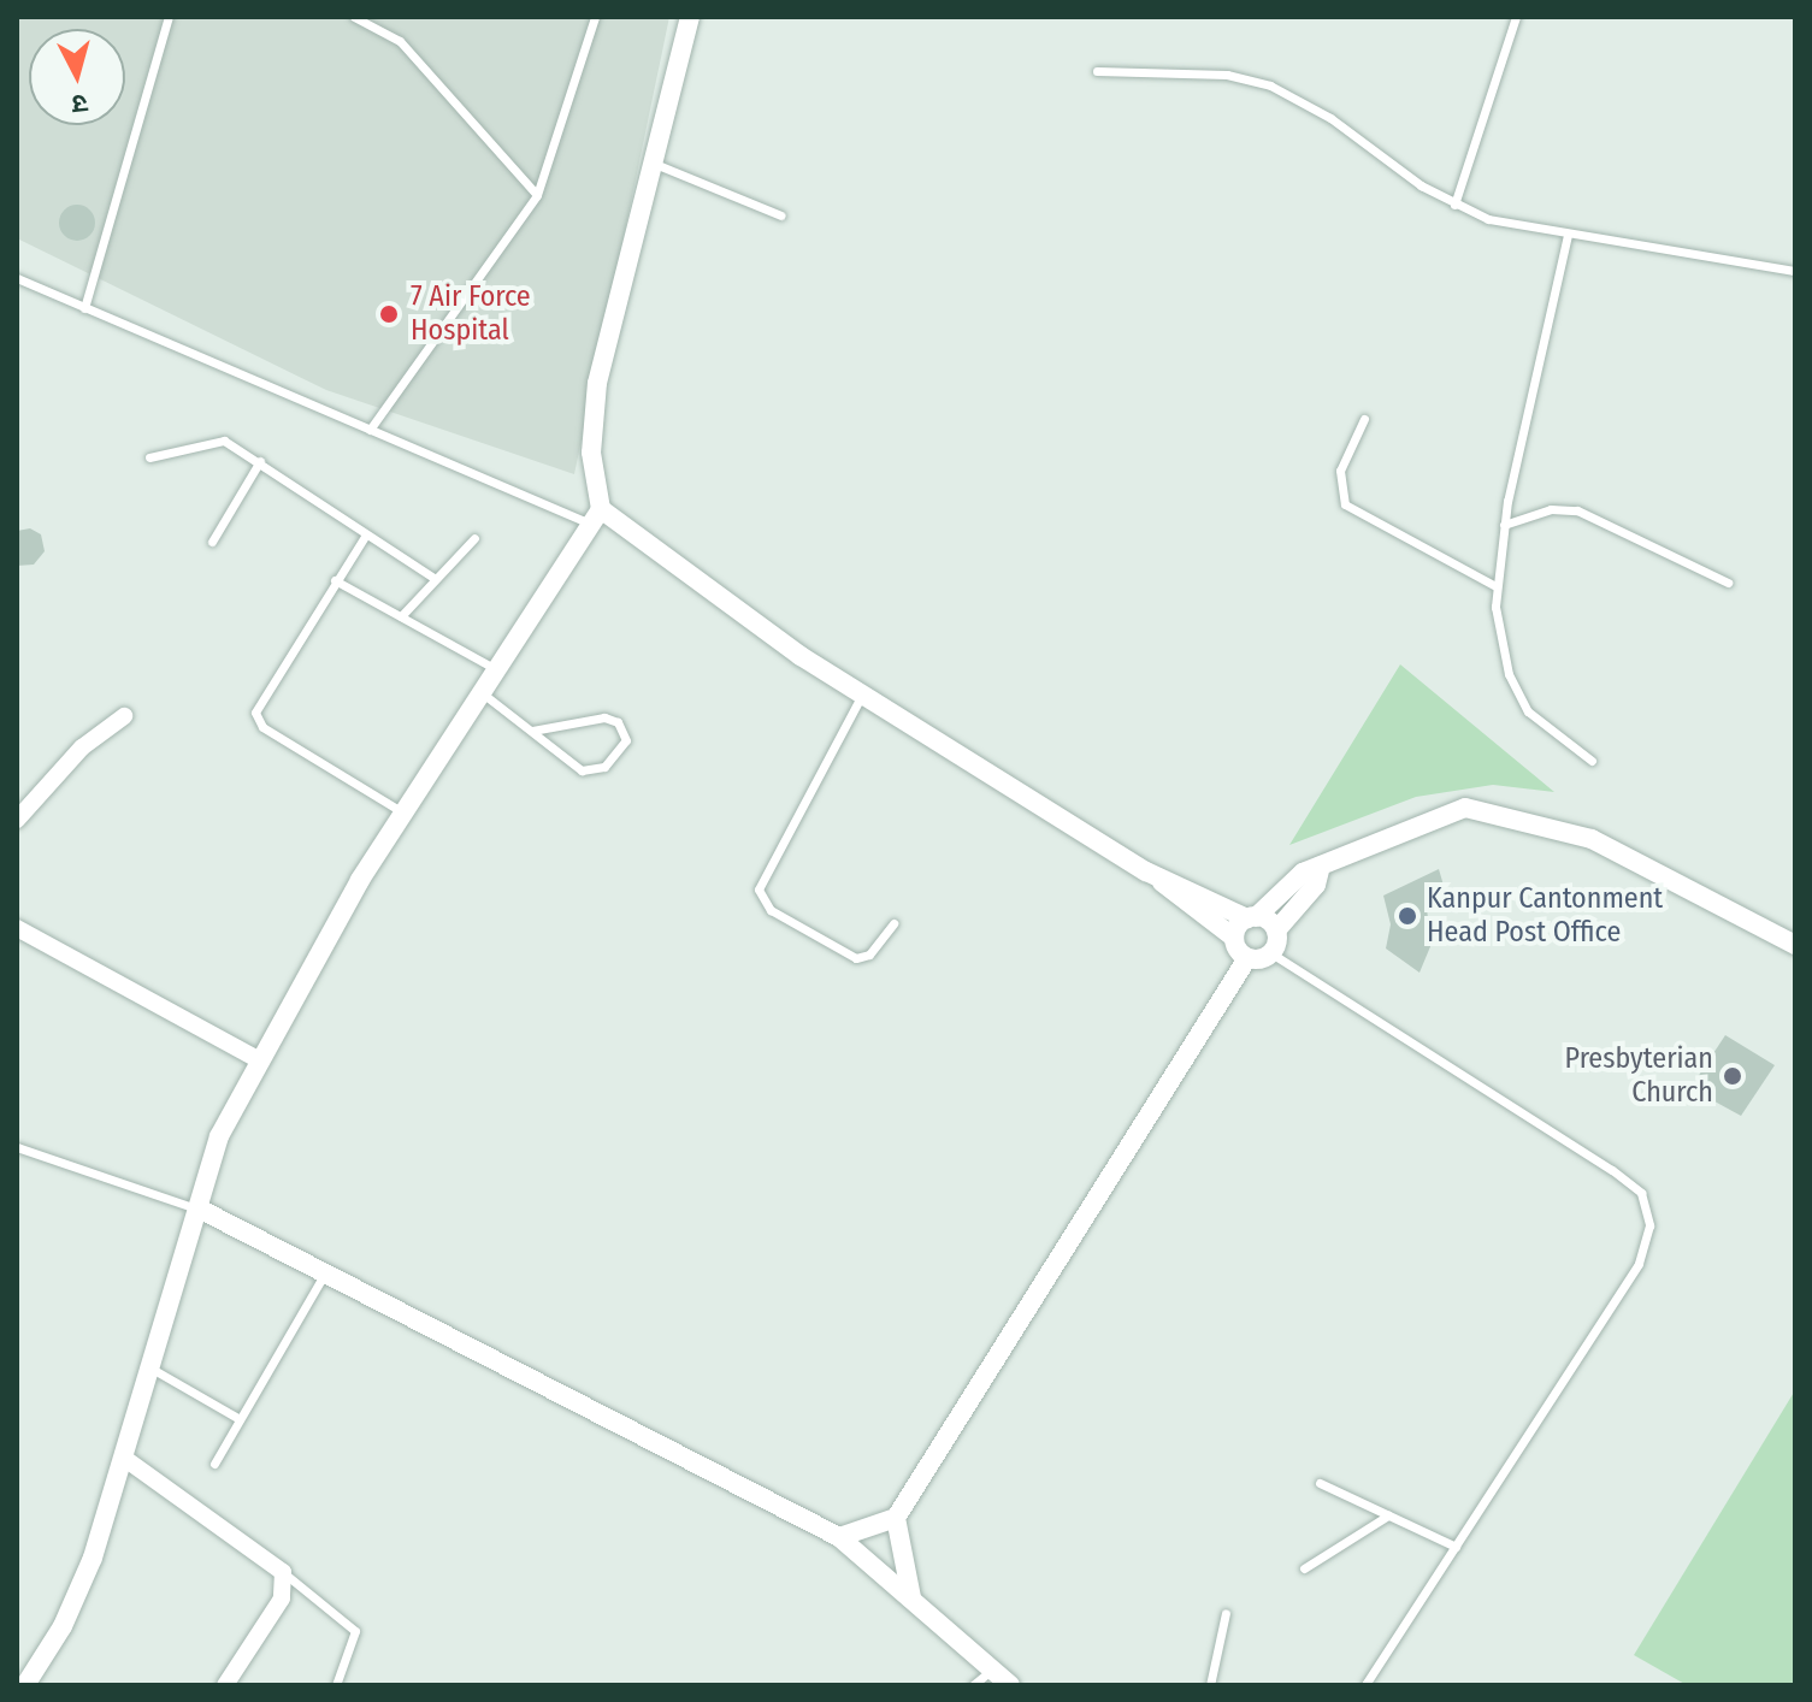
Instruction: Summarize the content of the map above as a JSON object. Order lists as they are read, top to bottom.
{
  "places": ["7 Air Force Hospital", "Kanpur Cantonment Head Post Office", "Presbyterian Church"],
  "north": "bottom"
}
